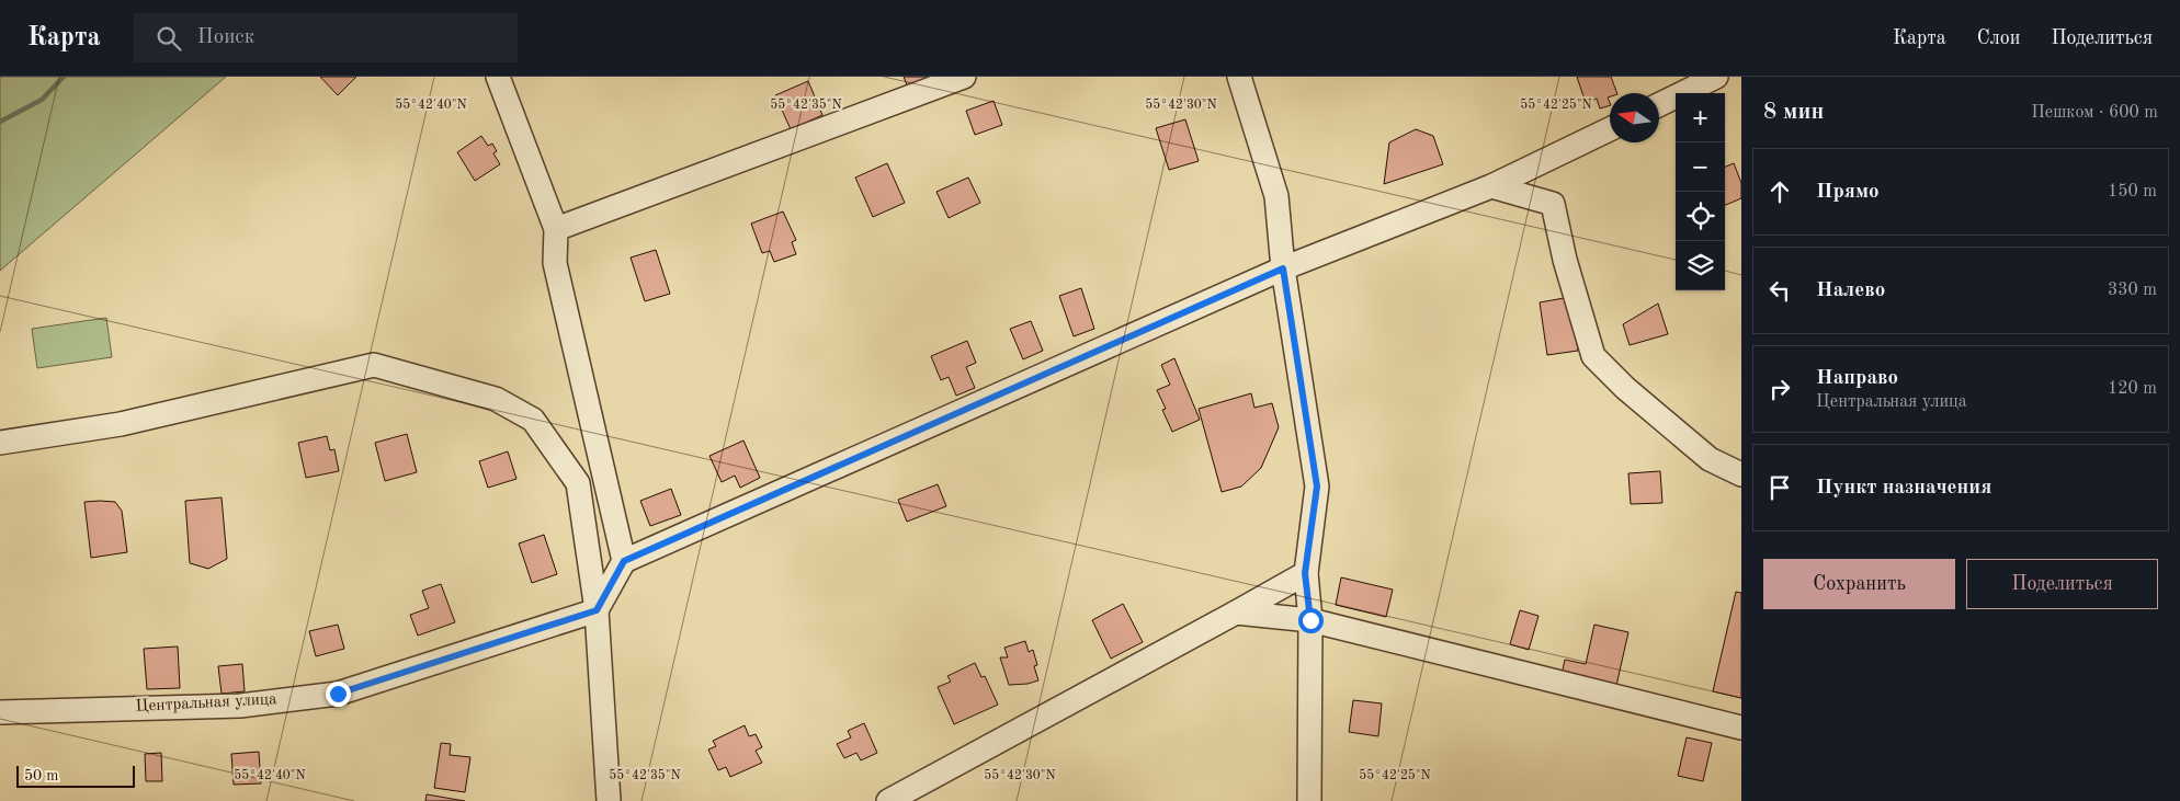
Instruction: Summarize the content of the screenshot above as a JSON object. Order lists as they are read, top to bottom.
{
  "streets": {
    "street": ["Центральная улица"]
  },
  "scale_bar": "50 m",
  "north": "left",
  "page": {
    "header": "Карта",
    "search": "Поиск",
    "nav": ["Карта", "Слои", "Поделиться"],
    "heading": ["8 мин", "Пешком · 600 m"],
    "map_buttons": ["+", "−"],
    "list": [
      ["Прямо", "150 m"],
      ["Налево", "330 m"],
      ["Направо", "Центральная улица", "120 m"],
      "Пункт назначения"
    ],
    "buttons": ["Сохранить", "Поделиться"],
    "scale": "50 m"
  },
  "coordinates": [
    "55°42'40\"N",
    "55°42'35\"N",
    "55°42'30\"N",
    "55°42'25\"N"
  ]
}
